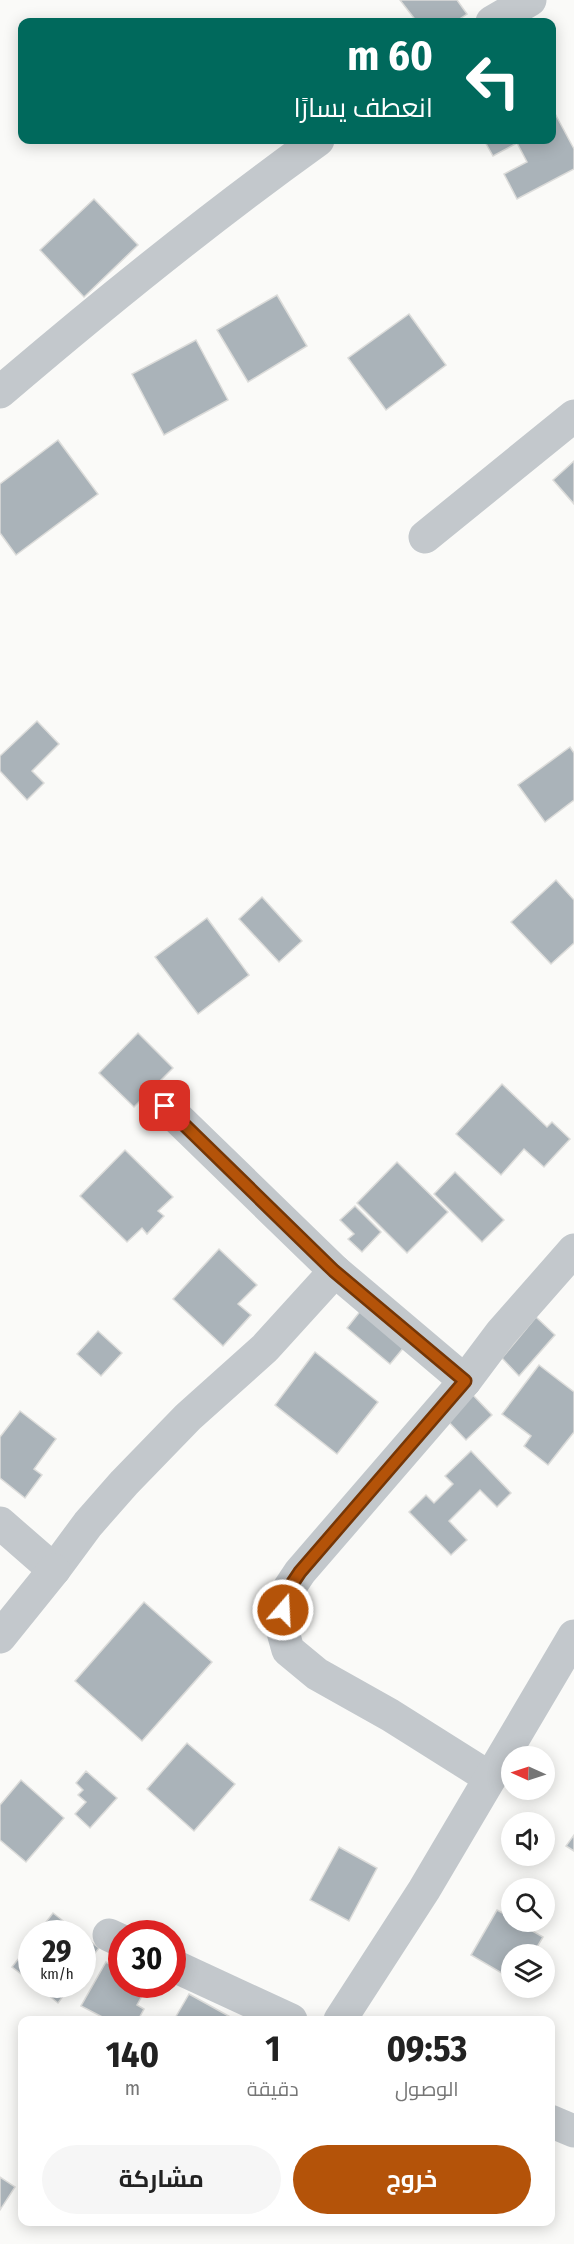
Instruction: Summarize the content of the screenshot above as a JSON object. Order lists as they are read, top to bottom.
{
  "north": "left",
  "page": {
    "turn": ["60 m", "انعطف يسارًا"],
    "speed": "29 km/h",
    "limit": "30",
    "eta": [
      "09:53",
      "الوصول",
      "1",
      "دقيقة",
      "140",
      "m"
    ],
    "buttons": ["خروج", "مشاركة"]
  }
}
